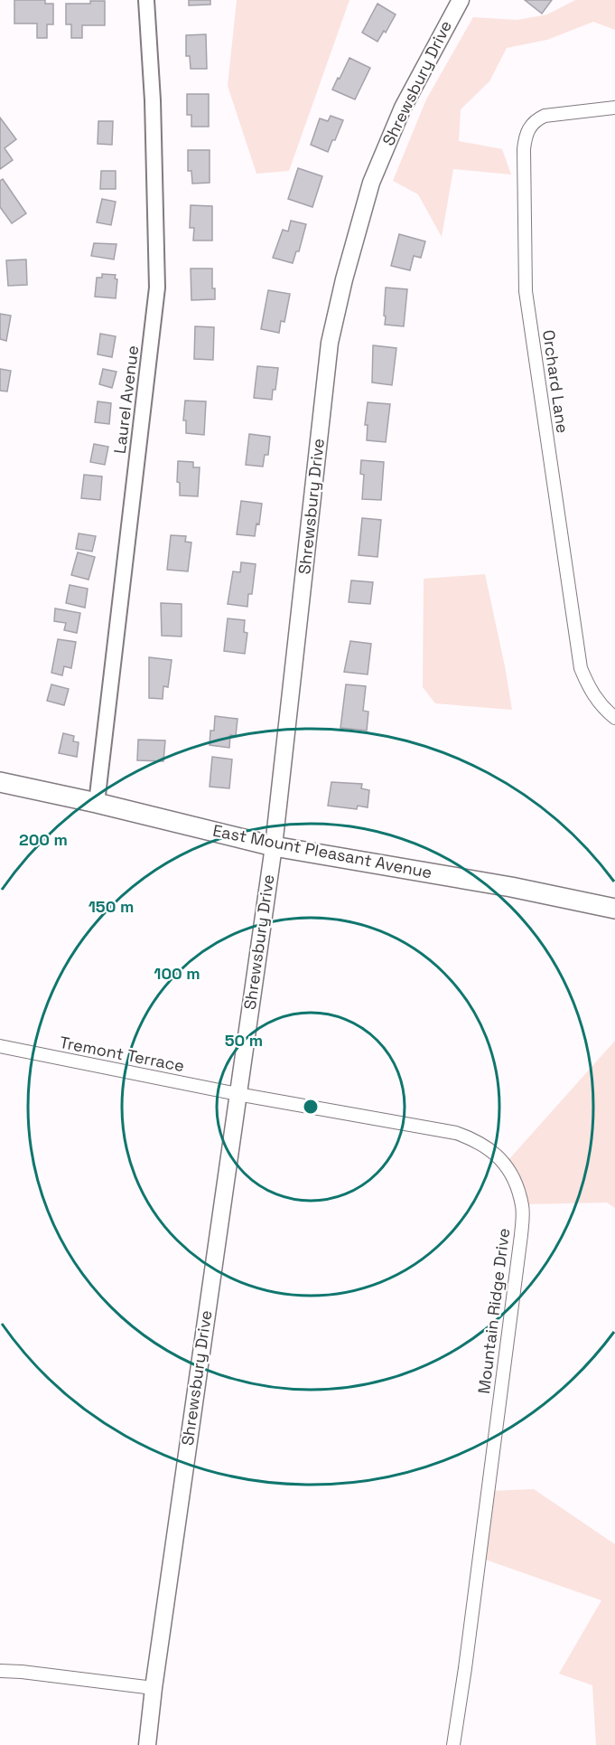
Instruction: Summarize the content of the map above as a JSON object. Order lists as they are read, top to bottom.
{
  "streets": {
    "main road": ["Shrewsbury Drive", "East Mount Pleasant Avenue"],
    "street": [
      "Orchard Lane",
      "Laurel Avenue",
      "Tremont Terrace",
      "Mountain Ridge Drive"
    ]
  },
  "crossings": [
    ["Shrewsbury Drive", "East Mount Pleasant Avenue"],
    ["Shrewsbury Drive", "Tremont Terrace"],
    ["Shrewsbury Drive", "Mountain Ridge Drive"],
    ["Laurel Avenue", "East Mount Pleasant Avenue"],
    ["Tremont Terrace", "Mountain Ridge Drive"]
  ],
  "rings": [
    "200 m",
    "150 m",
    "100 m",
    "50 m"
  ]
}
